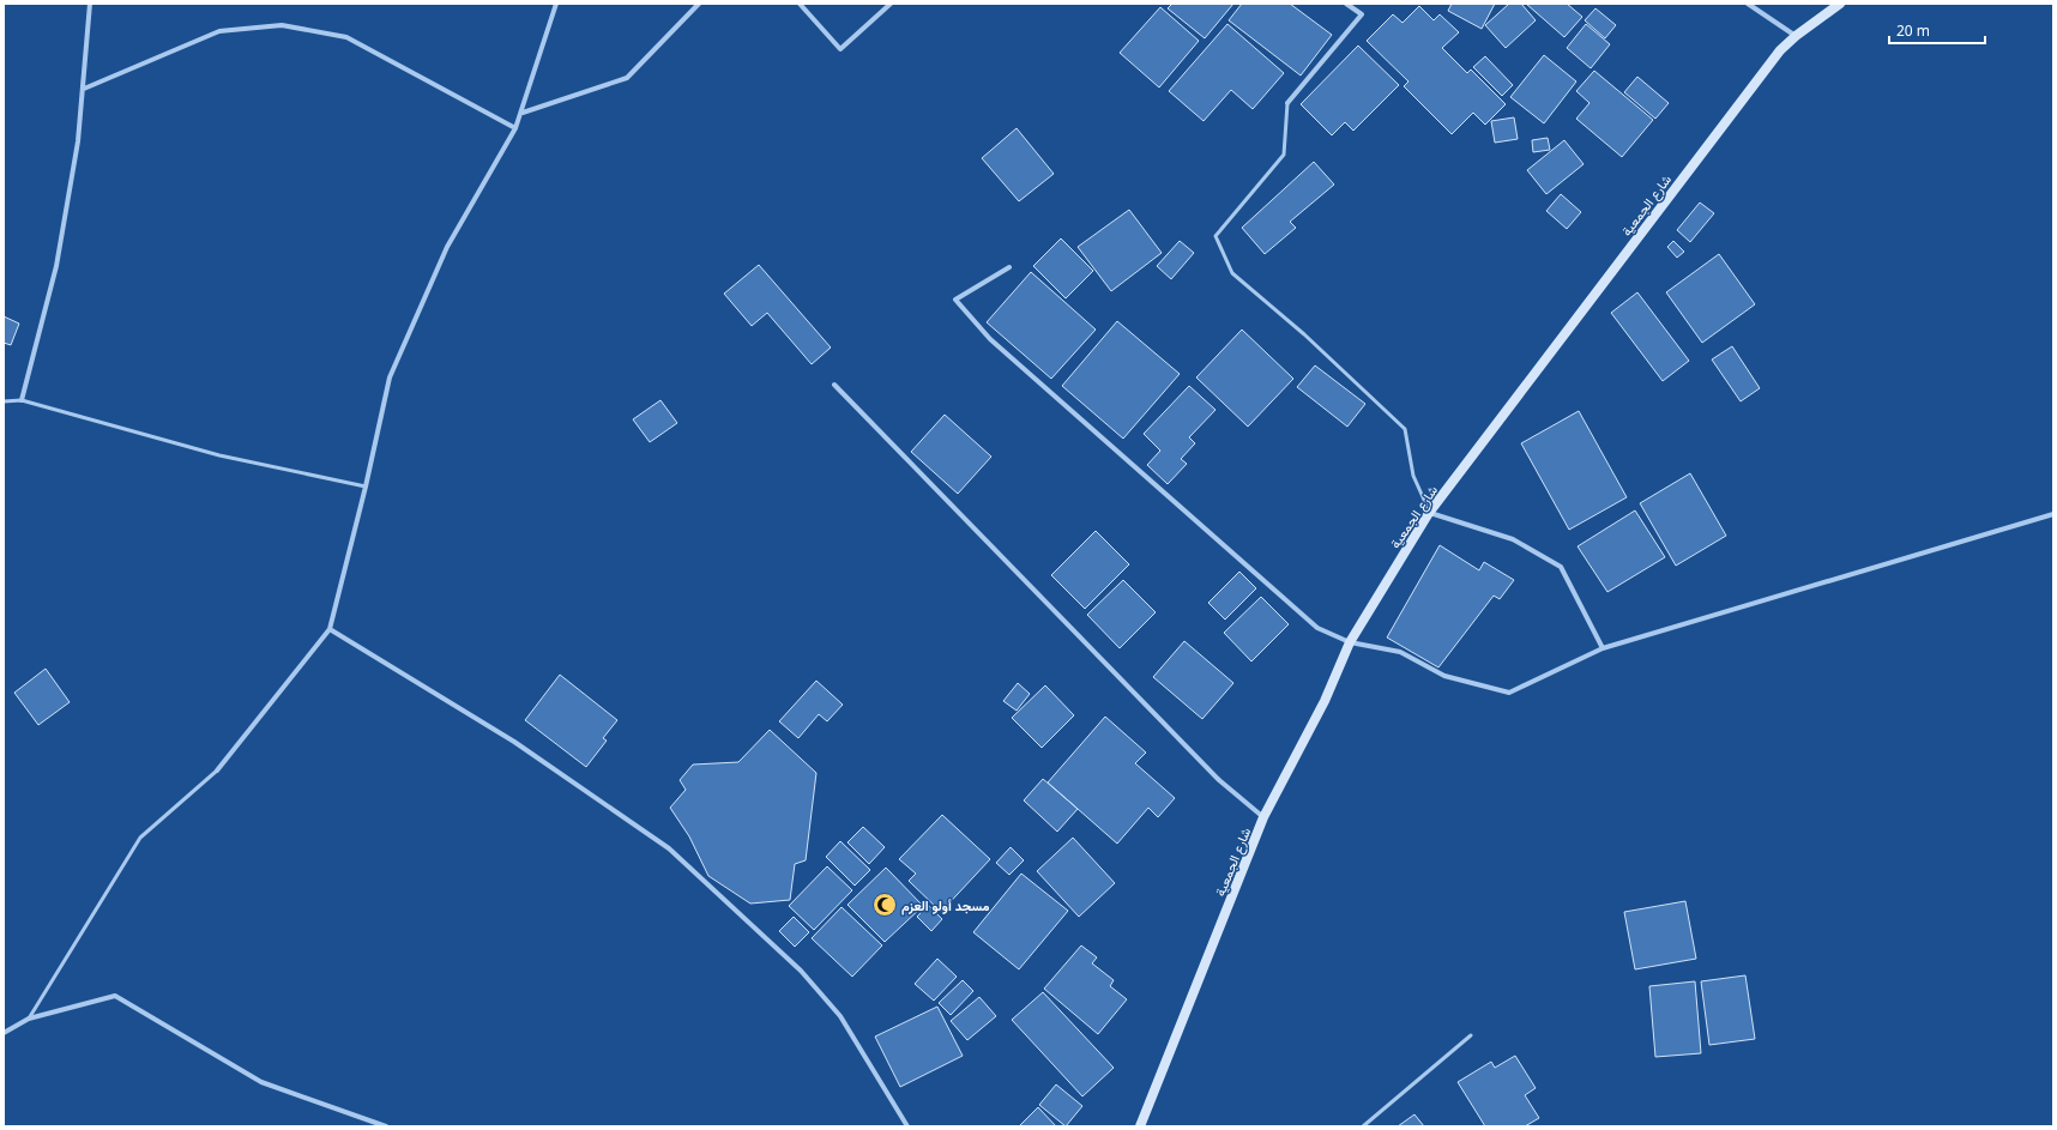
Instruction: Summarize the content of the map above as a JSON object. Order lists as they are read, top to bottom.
{
  "streets": {
    "street": ["شارع الجمعية"]
  },
  "places": {
    "mosque": ["مسجد أولو العزم"]
  },
  "scale_bar": "20 m"
}
